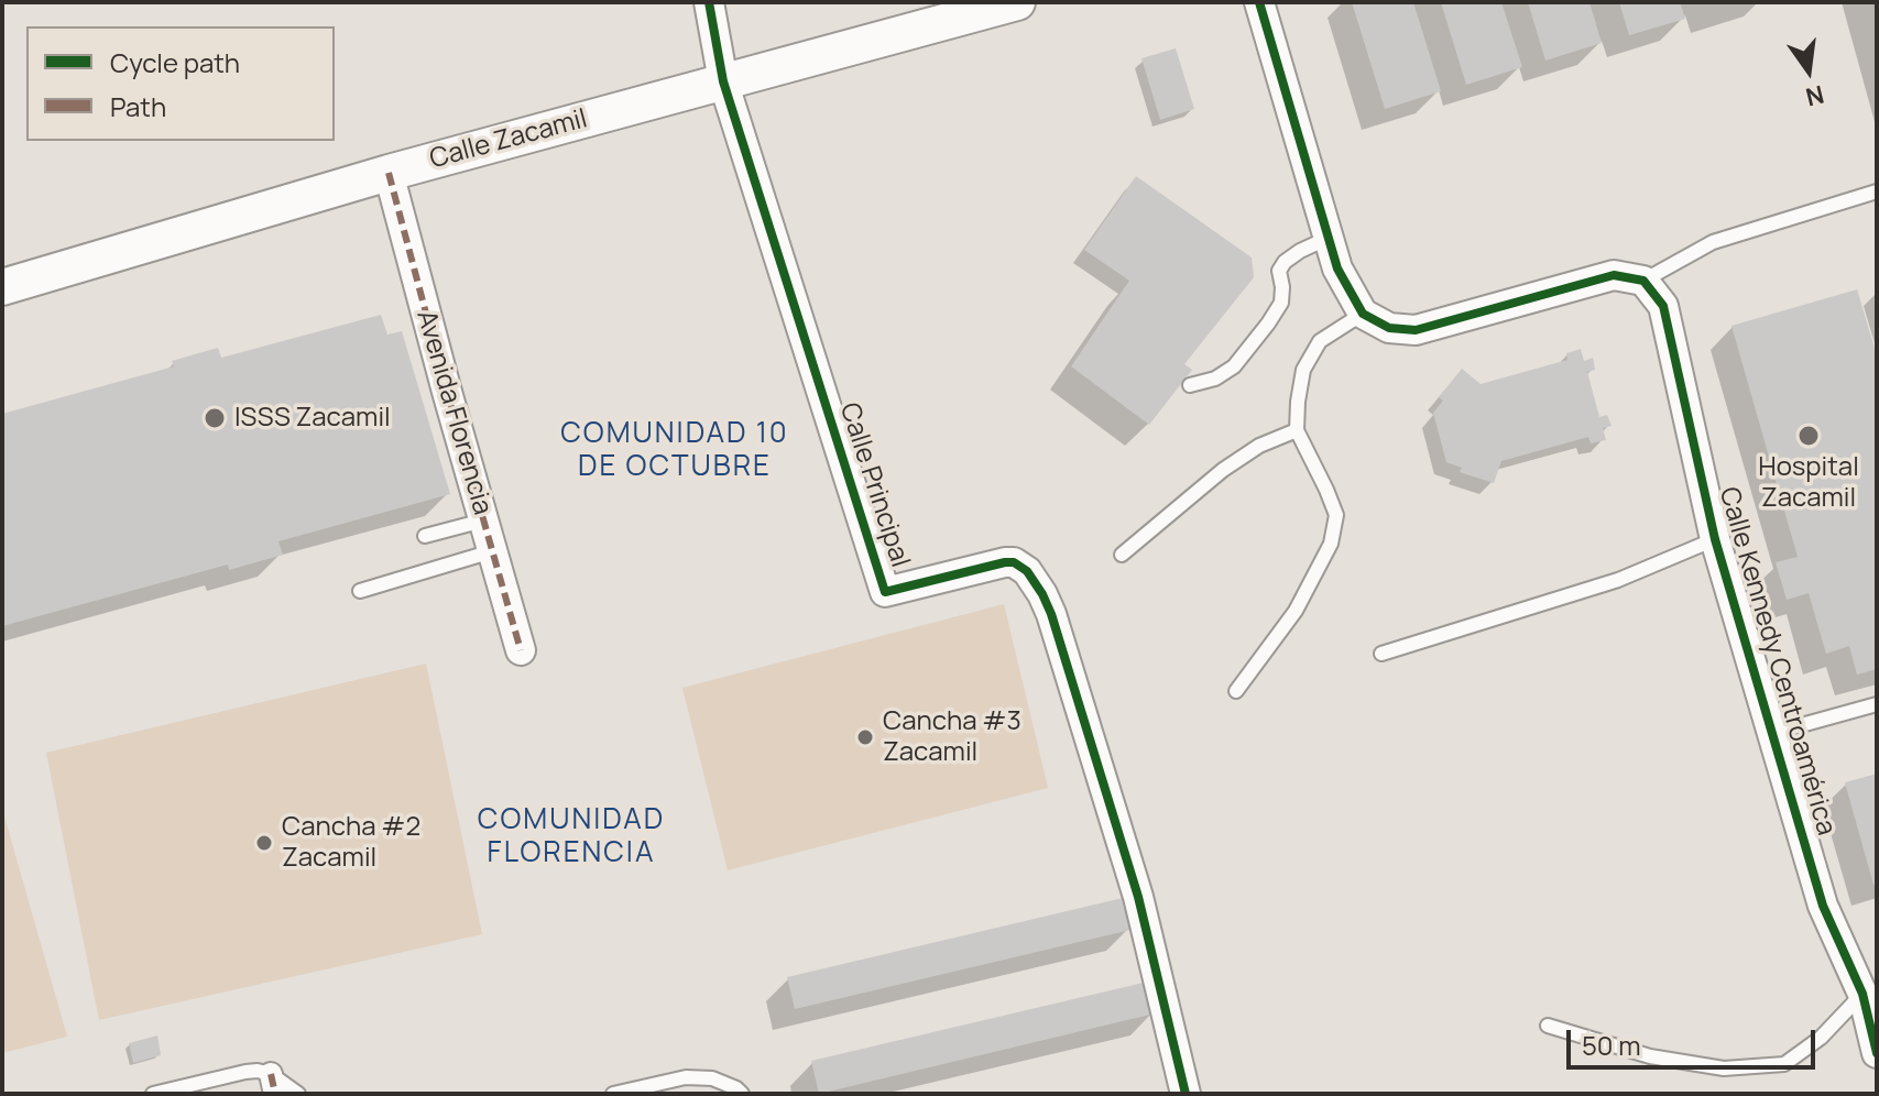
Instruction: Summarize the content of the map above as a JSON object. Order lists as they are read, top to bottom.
{
  "streets": {
    "street": [
      "Calle Zacamil",
      "Avenida Florencia",
      "Calle Principal",
      "Calle Kennedy Centroamérica"
    ]
  },
  "crossings": [
    ["Calle Zacamil", "Avenida Florencia"],
    ["Calle Zacamil", "Calle Principal"]
  ],
  "districts": ["COMUNIDAD 10 DE OCTUBRE", "COMUNIDAD FLORENCIA"],
  "places": [
    "ISSS Zacamil",
    "Hospital Zacamil",
    "Cancha #3 Zacamil",
    "Cancha #2 Zacamil"
  ],
  "legend": ["Cycle path", "Path"],
  "scale_bar": "50 m",
  "north": "bottom"
}
